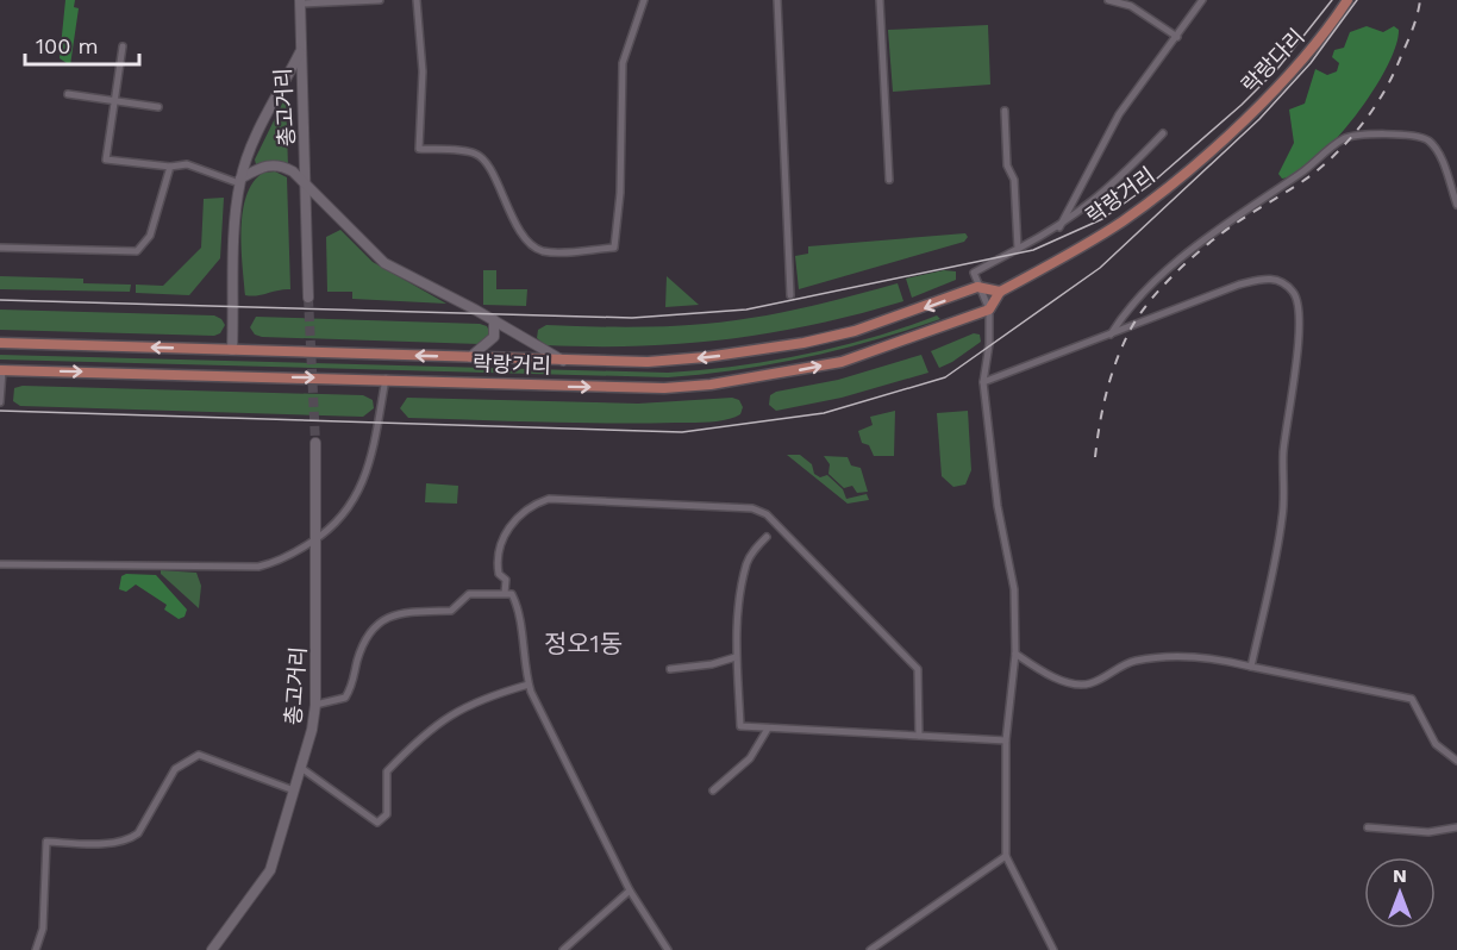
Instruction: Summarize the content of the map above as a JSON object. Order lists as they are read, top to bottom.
{
  "streets": {
    "main road": ["락랑다리", "총고거리", "락랑거리"]
  },
  "crossings": [
    ["락랑다리", "락랑거리"]
  ],
  "districts": ["정오1동"],
  "scale_bar": "100 m",
  "north": "top"
}
